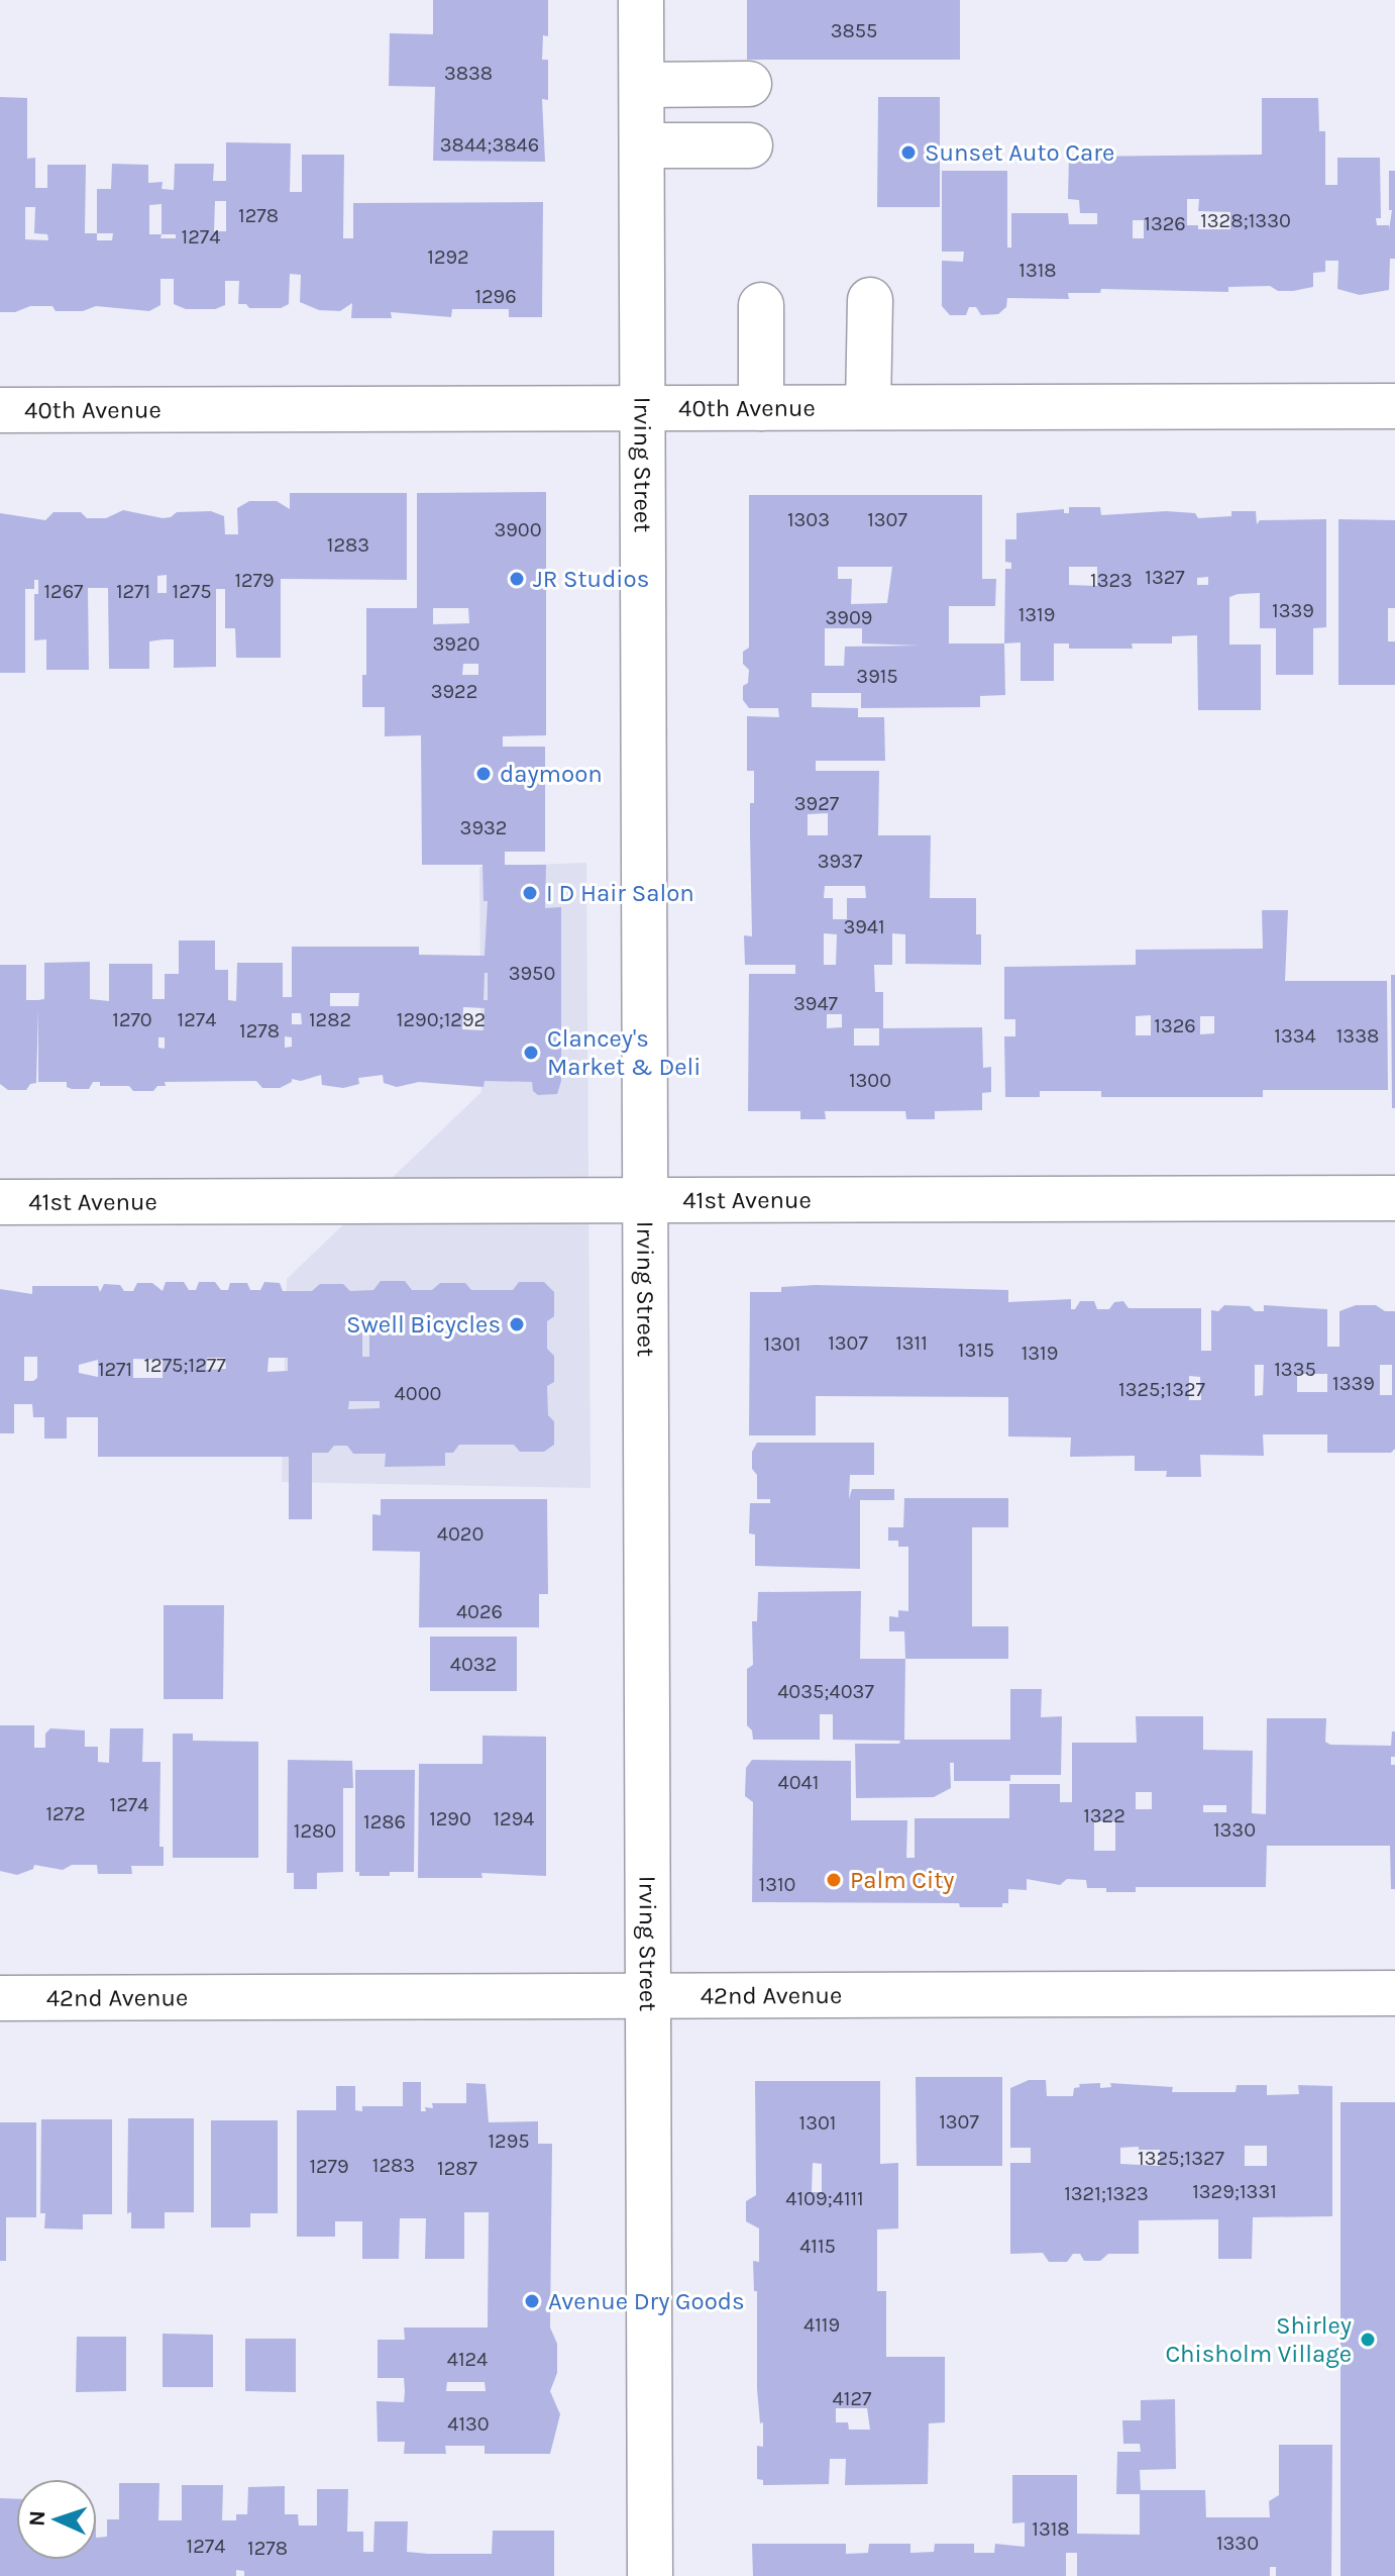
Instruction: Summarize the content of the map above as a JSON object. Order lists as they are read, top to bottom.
{
  "streets": {
    "street": [
      "40th Avenue",
      "Irving Street",
      "41st Avenue",
      "42nd Avenue"
    ]
  },
  "crossings": [
    ["40th Avenue", "Irving Street"],
    ["Irving Street", "41st Avenue"],
    ["Irving Street", "42nd Avenue"]
  ],
  "places": [
    "Sunset Auto Care",
    "JR Studios",
    "daymoon",
    "I D Hair Salon",
    "Clancey's Market & Deli",
    "Swell Bicycles",
    "Palm City",
    "Avenue Dry Goods",
    "Shirley Chisholm Village"
  ],
  "house_numbers": [
    "3855",
    "3838",
    "3844;3846",
    "1278",
    "1328;1330",
    "1326",
    "1274",
    "1292",
    "1318",
    "1296",
    "1303",
    "1307",
    "3900",
    "1283",
    "1327",
    "1279",
    "1323",
    "1267",
    "1271",
    "1275",
    "1339",
    "1319",
    "3909",
    "3920",
    "3915",
    "3922",
    "3927",
    "3932",
    "3937",
    "3941",
    "3950",
    "3947",
    "1270",
    "1274",
    "1282",
    "1290;1292",
    "1326",
    "1278",
    "1334",
    "1338",
    "1300",
    "1307",
    "1311",
    "1301",
    "1315",
    "1319",
    "1275;1277",
    "1271",
    "1335",
    "1339",
    "1325;1327",
    "4000",
    "4020",
    "4026",
    "4032",
    "4035;4037",
    "4041",
    "1274",
    "1272",
    "1322",
    "1290",
    "1294",
    "1286",
    "1330",
    "1280",
    "1310",
    "1307",
    "1301",
    "1295",
    "1325;1327",
    "1283",
    "1279",
    "1287",
    "1329;1331",
    "1321;1323",
    "4109;4111",
    "4115",
    "4119",
    "4124",
    "4127",
    "4130",
    "1318",
    "1330",
    "1274",
    "1278"
  ],
  "north": "left"
}
